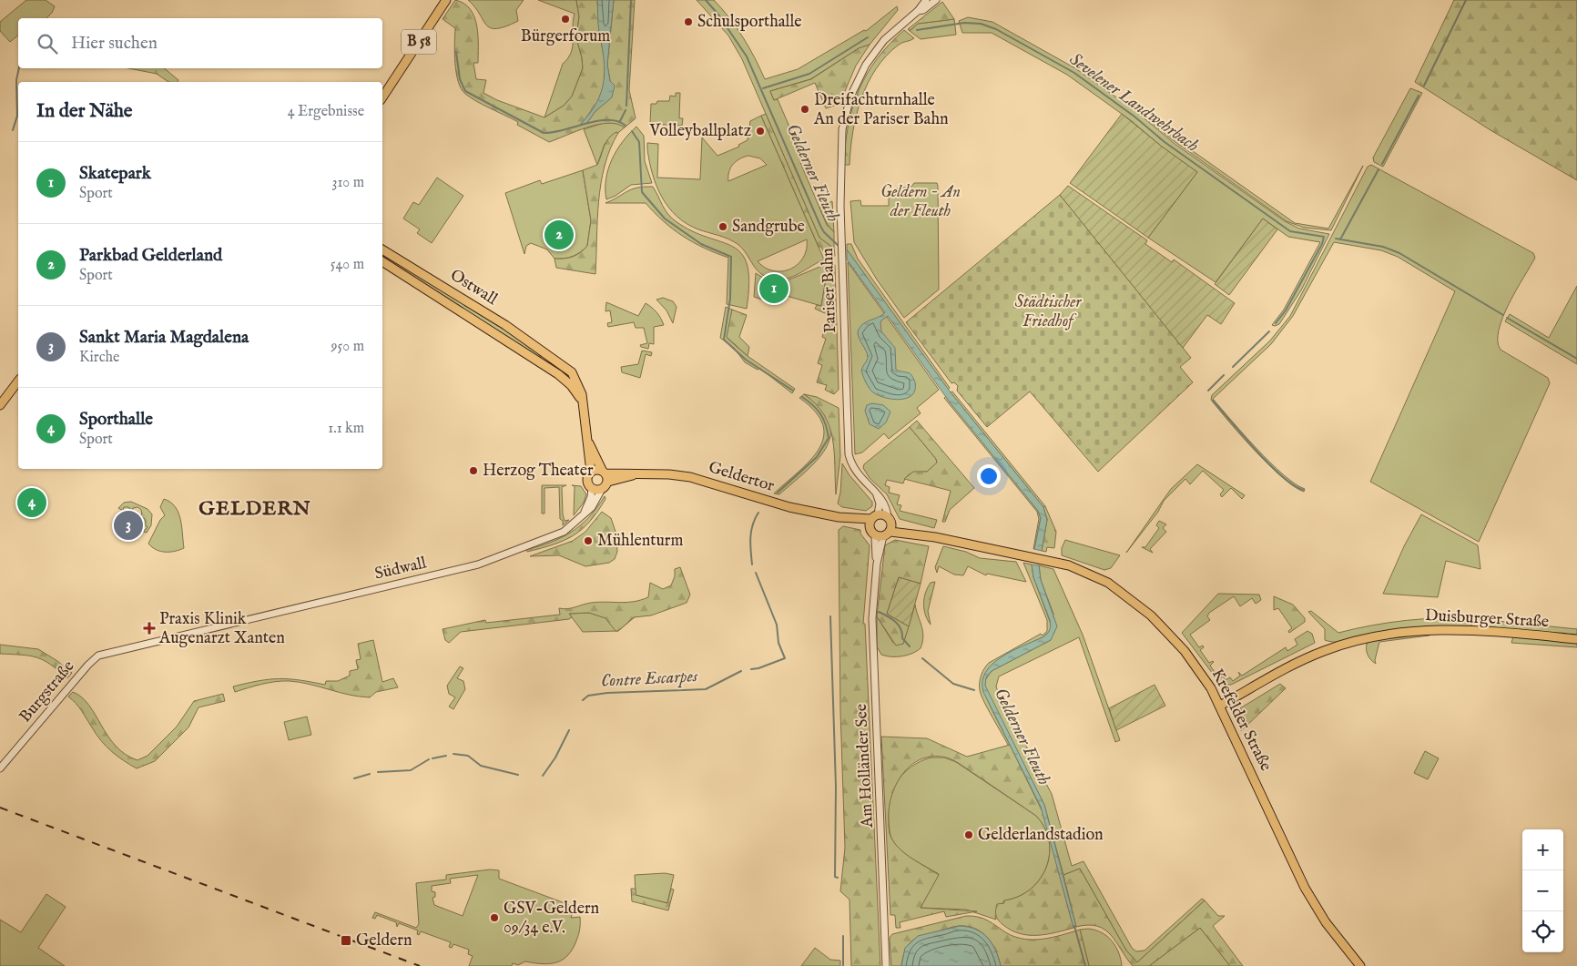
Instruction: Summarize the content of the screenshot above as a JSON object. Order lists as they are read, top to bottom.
{
  "streets": {
    "main road": [
      "B 58",
      "Ostwall",
      "Geldertor",
      "Duisburger Straße",
      "Krefelder Straße"
    ],
    "street": [
      "Pariser Bahn",
      "Südwall",
      "Burgstraße",
      "Am Holländer See"
    ]
  },
  "crossings": [
    ["Ostwall", "Geldertor"],
    ["Ostwall", "Südwall"],
    ["Pariser Bahn", "Geldertor"],
    ["Pariser Bahn", "Krefelder Straße"],
    ["Pariser Bahn", "Am Holländer See"],
    ["Geldertor", "Südwall"],
    ["Geldertor", "Krefelder Straße"],
    ["Geldertor", "Am Holländer See"],
    ["Südwall", "Burgstraße"],
    ["Duisburger Straße", "Krefelder Straße"],
    ["Krefelder Straße", "Am Holländer See"]
  ],
  "districts": ["GELDERN"],
  "water": ["Sevelener Landwehrbach", "Gelderner Fleuth", "Contre Escarpes"],
  "parks": ["Geldern - An der Fleuth", "Städtischer Friedhof"],
  "places": {
    "other": [
      "Bürgerforum",
      "Schulsporthalle",
      "Dreifachturnhalle An der Pariser Bahn",
      "Volleyballplatz",
      "Sandgrube",
      "Herzog Theater",
      "Mühlenturm",
      "Gelderlandstadion",
      "GSV-Geldern 09/34 e.V."
    ],
    "health": ["Praxis Klinik Augenarzt Xanten"],
    "transit": ["Geldern"]
  },
  "page": {
    "search": "Hier suchen",
    "heading": ["In der Nähe", "4 Ergebnisse"],
    "list": [
      {
        "mark": "1",
        "name": "Skatepark",
        "note": "Sport",
        "value": "310 m"
      },
      {
        "mark": "2",
        "name": "Parkbad Gelderland",
        "note": "Sport",
        "value": "540 m"
      },
      {
        "mark": "3",
        "name": "Sankt Maria Magdalena",
        "note": "Kirche",
        "value": "950 m"
      },
      {
        "mark": "4",
        "name": "Sporthalle",
        "note": "Sport",
        "value": "1.1 km"
      }
    ],
    "pins": [
      "2",
      "1",
      "4",
      "3"
    ],
    "map_buttons": ["+", "−"]
  }
}
